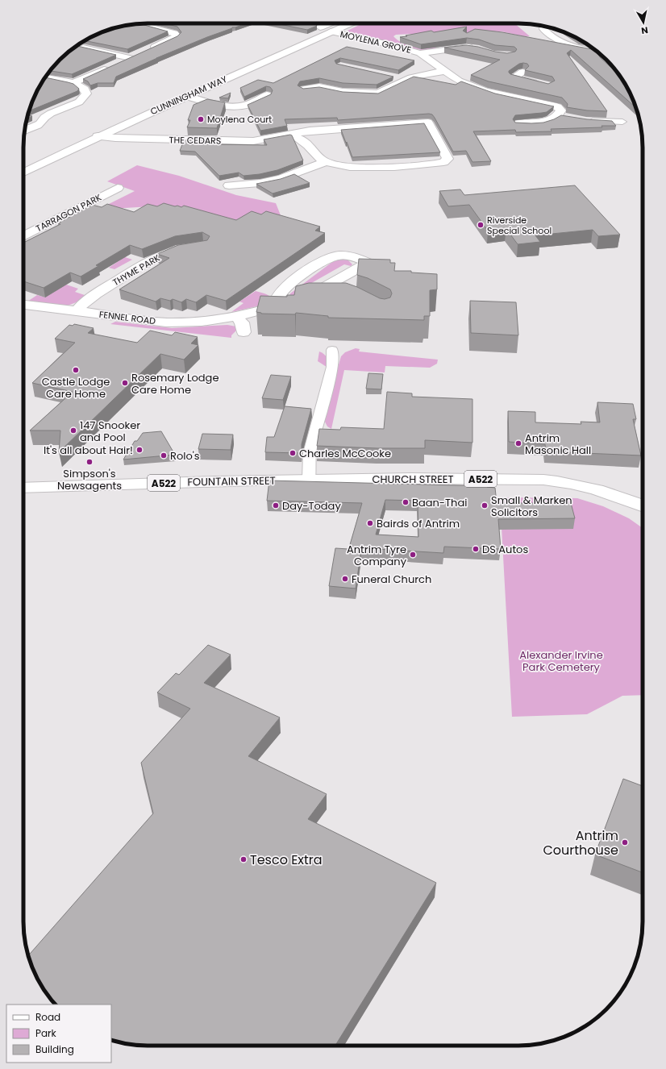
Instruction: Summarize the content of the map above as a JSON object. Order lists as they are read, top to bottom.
{
  "streets": {
    "street": [
      "MOYLENA GROVE",
      "CUNNINGHAM WAY",
      "THE CEDARS",
      "TARRAGON PARK",
      "THYME PARK",
      "FENNEL ROAD",
      "CHURCH STREET",
      "A522",
      "FOUNTAIN STREET"
    ]
  },
  "crossings": [
    ["MOYLENA GROVE", "CUNNINGHAM WAY"],
    ["CUNNINGHAM WAY", "THE CEDARS"],
    ["THYME PARK", "FENNEL ROAD"],
    ["CHURCH STREET", "FOUNTAIN STREET"]
  ],
  "parks": ["Alexander Irvine Park Cemetery"],
  "places": [
    "Moylena Court",
    "Riverside Special School",
    "Castle Lodge Care Home",
    "Rosemary Lodge Care Home",
    "147 Snooker and Pool",
    "Antrim Masonic Hall",
    "It's all about Hair!",
    "Charles McCooke",
    "Rolo's",
    "Simpson's Newsagents",
    "Baan-Thai",
    "Day-Today",
    "Small & Marken Solicitors",
    "Bairds of Antrim",
    "DS Autos",
    "Antrim Tyre Company",
    "Funeral Church",
    "Antrim Courthouse",
    "Tesco Extra"
  ],
  "legend": ["Road", "Park", "Building"],
  "north": "bottom"
}
